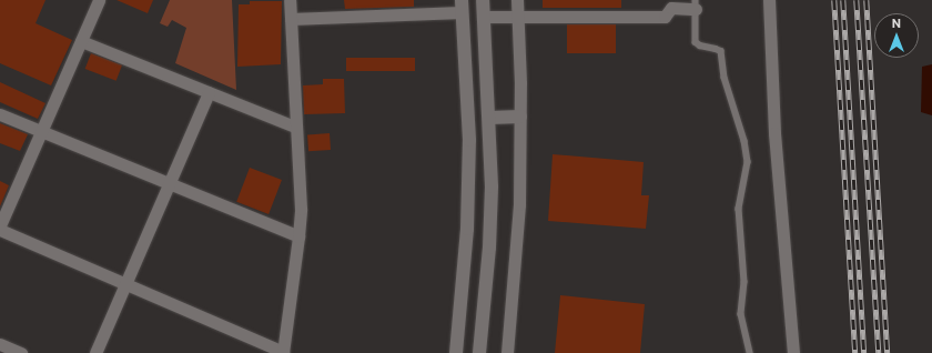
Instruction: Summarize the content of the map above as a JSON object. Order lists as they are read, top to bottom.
{
  "north": "top"
}
